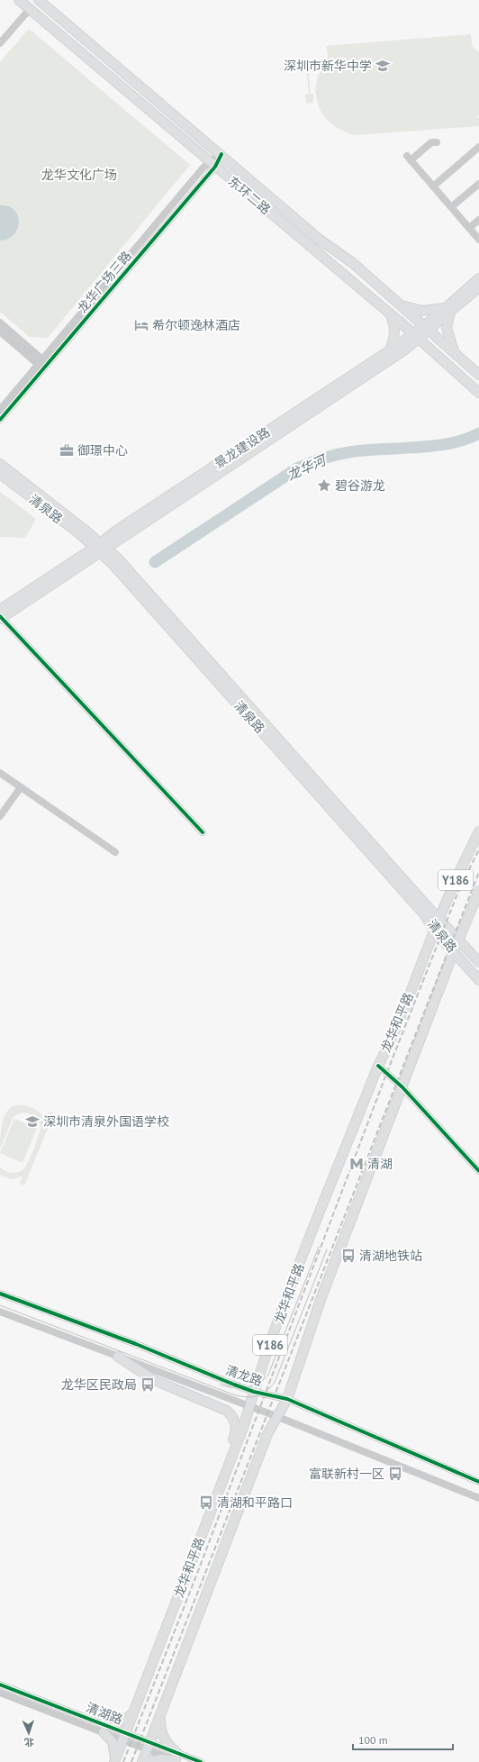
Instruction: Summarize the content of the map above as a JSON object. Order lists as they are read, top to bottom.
{
  "streets": {
    "main road": [
      "东环二路",
      "景龙建设路",
      "清泉路",
      "Y186",
      "龙华和平路"
    ],
    "street": ["龙华广场三路", "清龙路", "清湖路"]
  },
  "crossings": [
    ["东环二路", "龙华广场三路"],
    ["东环二路", "景龙建设路"],
    ["景龙建设路", "清泉路"],
    ["清泉路", "龙华和平路"],
    ["龙华和平路", "清龙路"],
    ["龙华和平路", "清湖路"]
  ],
  "water": ["龙华河"],
  "parks": ["龙华文化广场"],
  "places": {
    "school or university": ["深圳市新华中学", "深圳市清泉外国语学校"],
    "hotel": ["希尔顿逸林酒店"],
    "office": ["御璟中心"],
    "place": ["碧谷游龙"],
    "metro station": ["清湖"],
    "bus stop": [
      "清湖地铁站",
      "龙华区民政局",
      "富联新村一区",
      "清湖和平路口"
    ]
  },
  "scale_bar": "100 m",
  "north": "bottom"
}
